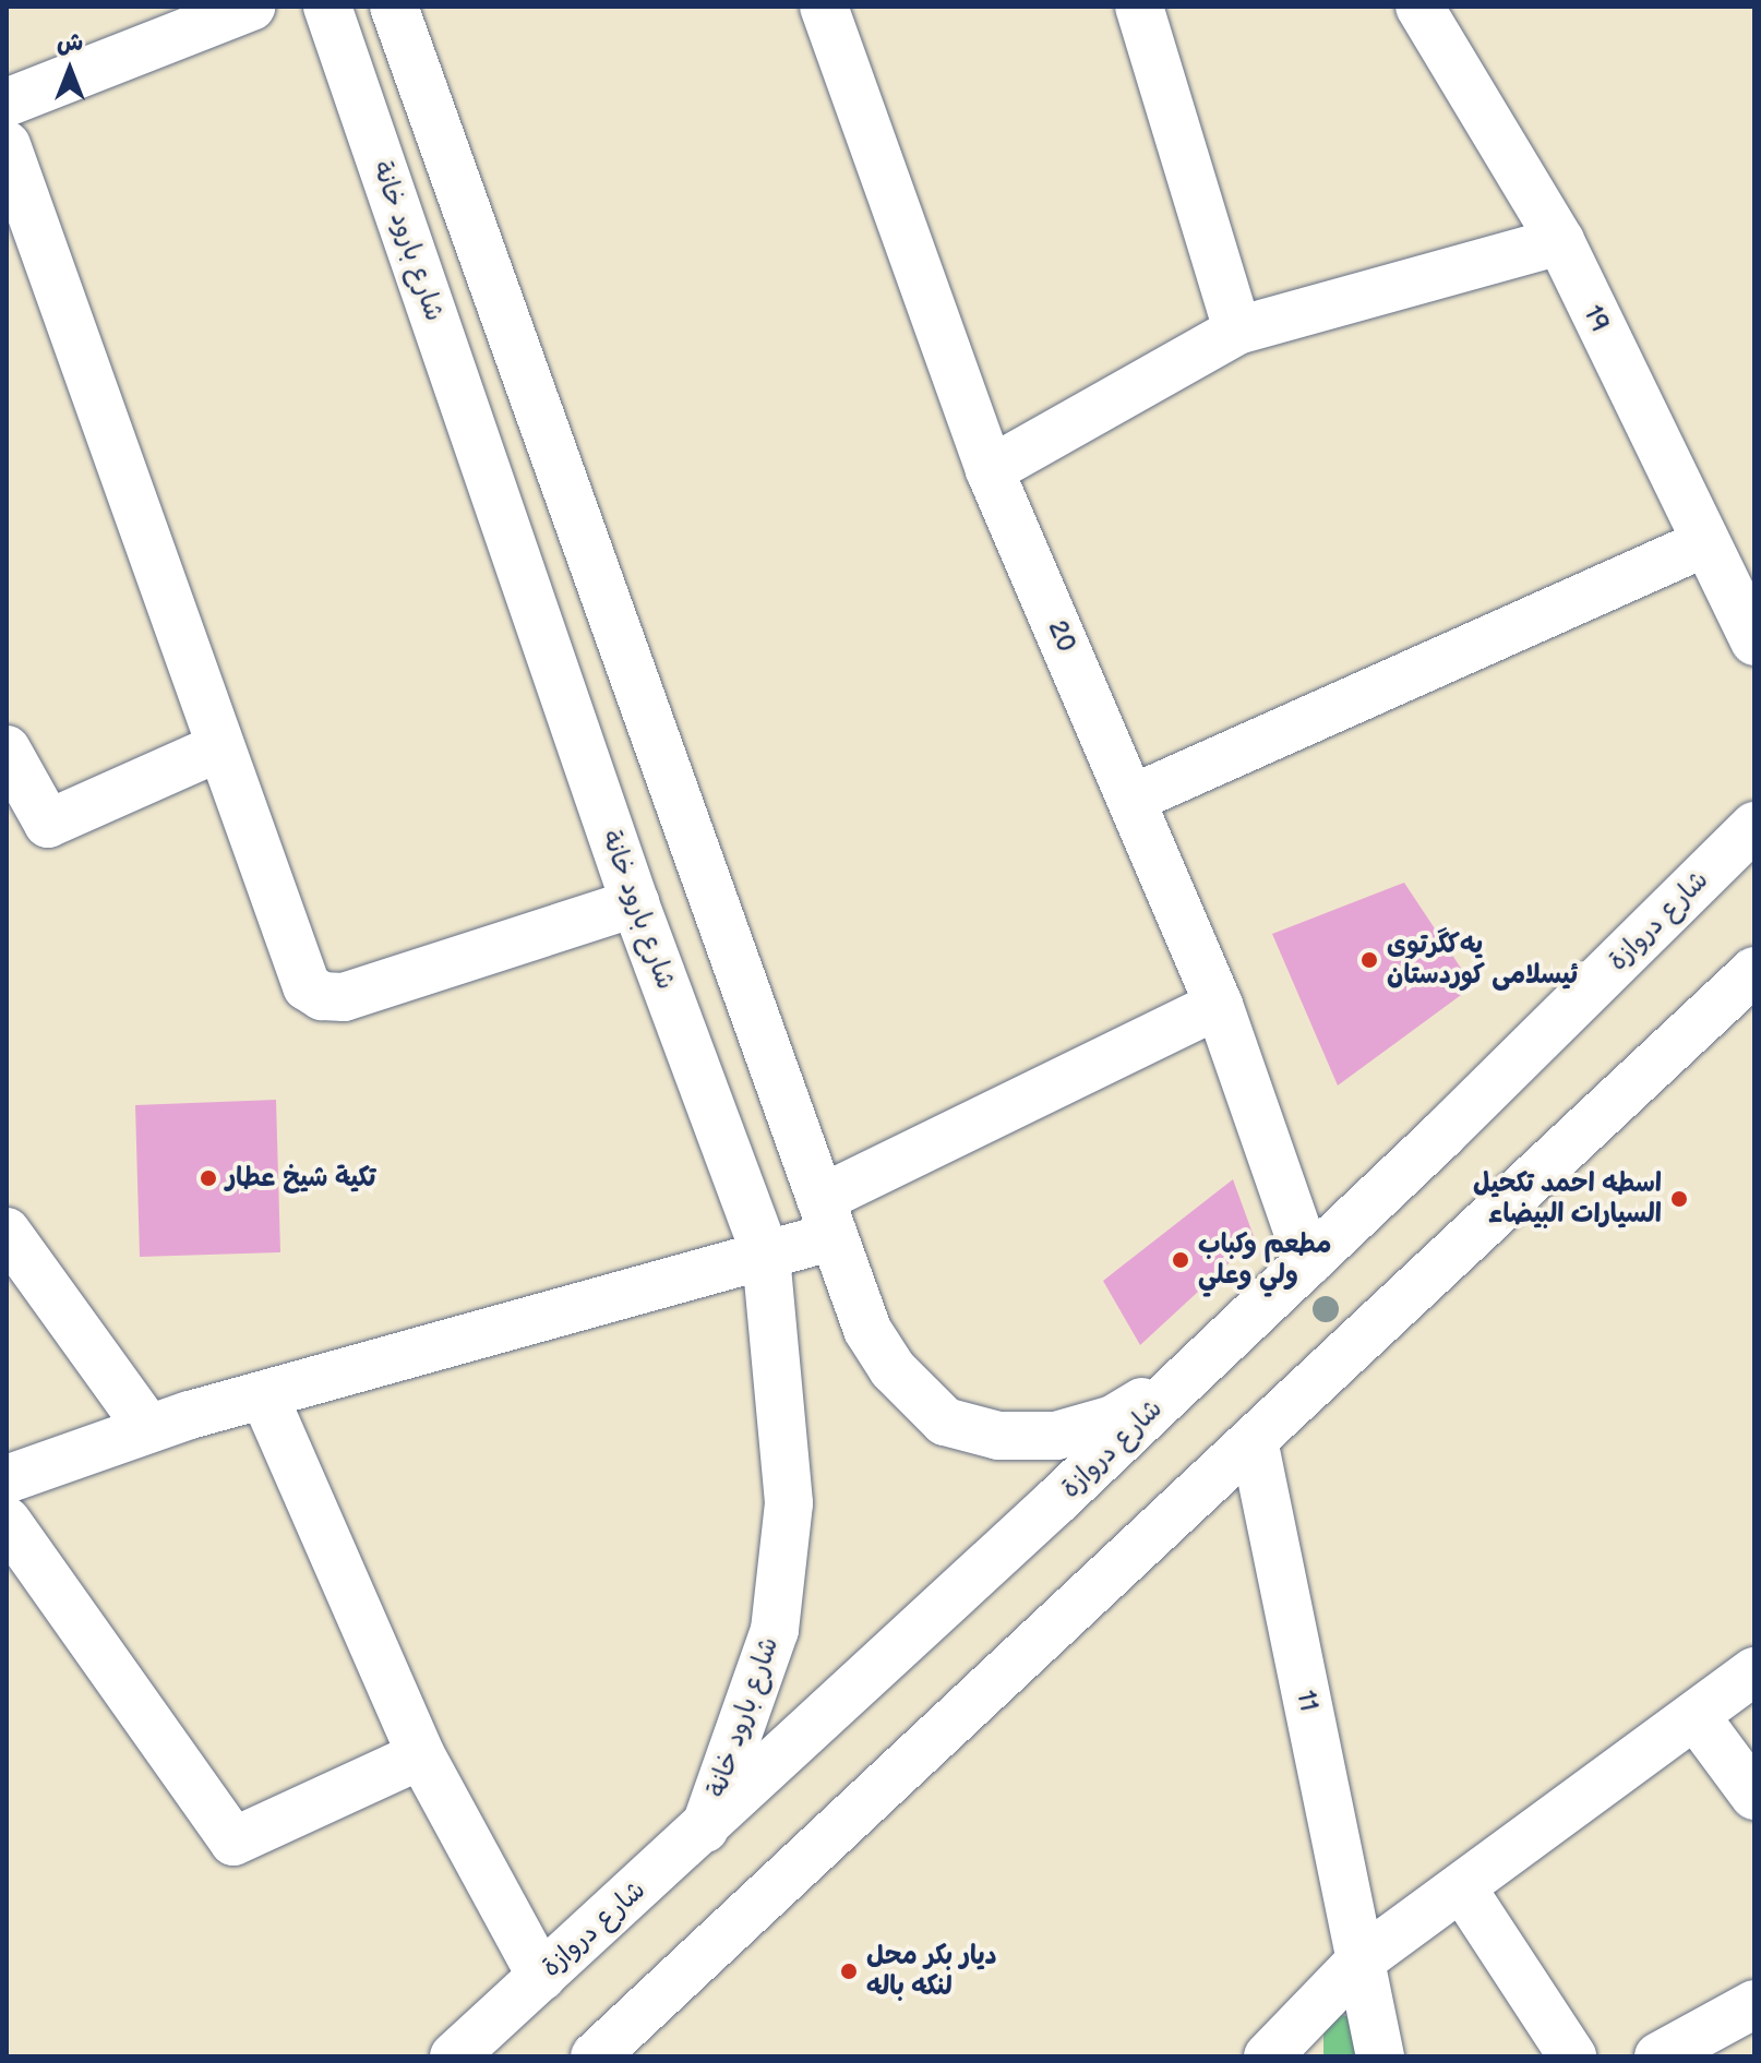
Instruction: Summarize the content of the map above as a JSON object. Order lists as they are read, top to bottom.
{
  "streets": {
    "street": [
      "شارع بارود خانة",
      "19",
      "20",
      "شارع دروازة",
      "11"
    ]
  },
  "crossings": [
    ["شارع بارود خانة", "شارع دروازة"],
    ["20", "شارع دروازة"]
  ],
  "places": [
    "یەکگرتوی ئیسلامی کوردستان",
    "تكية شيخ عطار",
    "اسطه احمد تكحيل السيارات البيضاء",
    "مطعم وكباب ولي وعلي",
    "ديار بكر محل لنكه باله"
  ],
  "north": "top"
}
